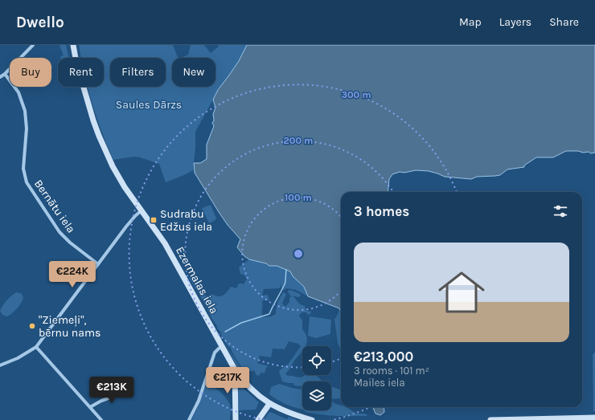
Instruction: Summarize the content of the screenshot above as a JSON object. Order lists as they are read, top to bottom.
{
  "streets": {
    "street": ["Bernātu iela", "Ezermalas iela"]
  },
  "parks": ["Saules Dārzs"],
  "places": {
    "transit": ["Sudrabu Edžus iela"],
    "other": ["\"Ziemeļi\", bērnu nams"]
  },
  "page": {
    "header": "Dwello",
    "nav": ["Map", "Layers", "Share"],
    "chip": [
      "Buy",
      "Rent",
      "Filters",
      "New"
    ],
    "heading": "3 homes",
    "list": [
      {
        "name": "€213,000",
        "note": "3 rooms · 101 m² · Mailes iela"
      }
    ],
    "price": ["€224K", "€217K", "€213K"]
  },
  "rings": ["300 m", "200 m", "100 m"]
}
